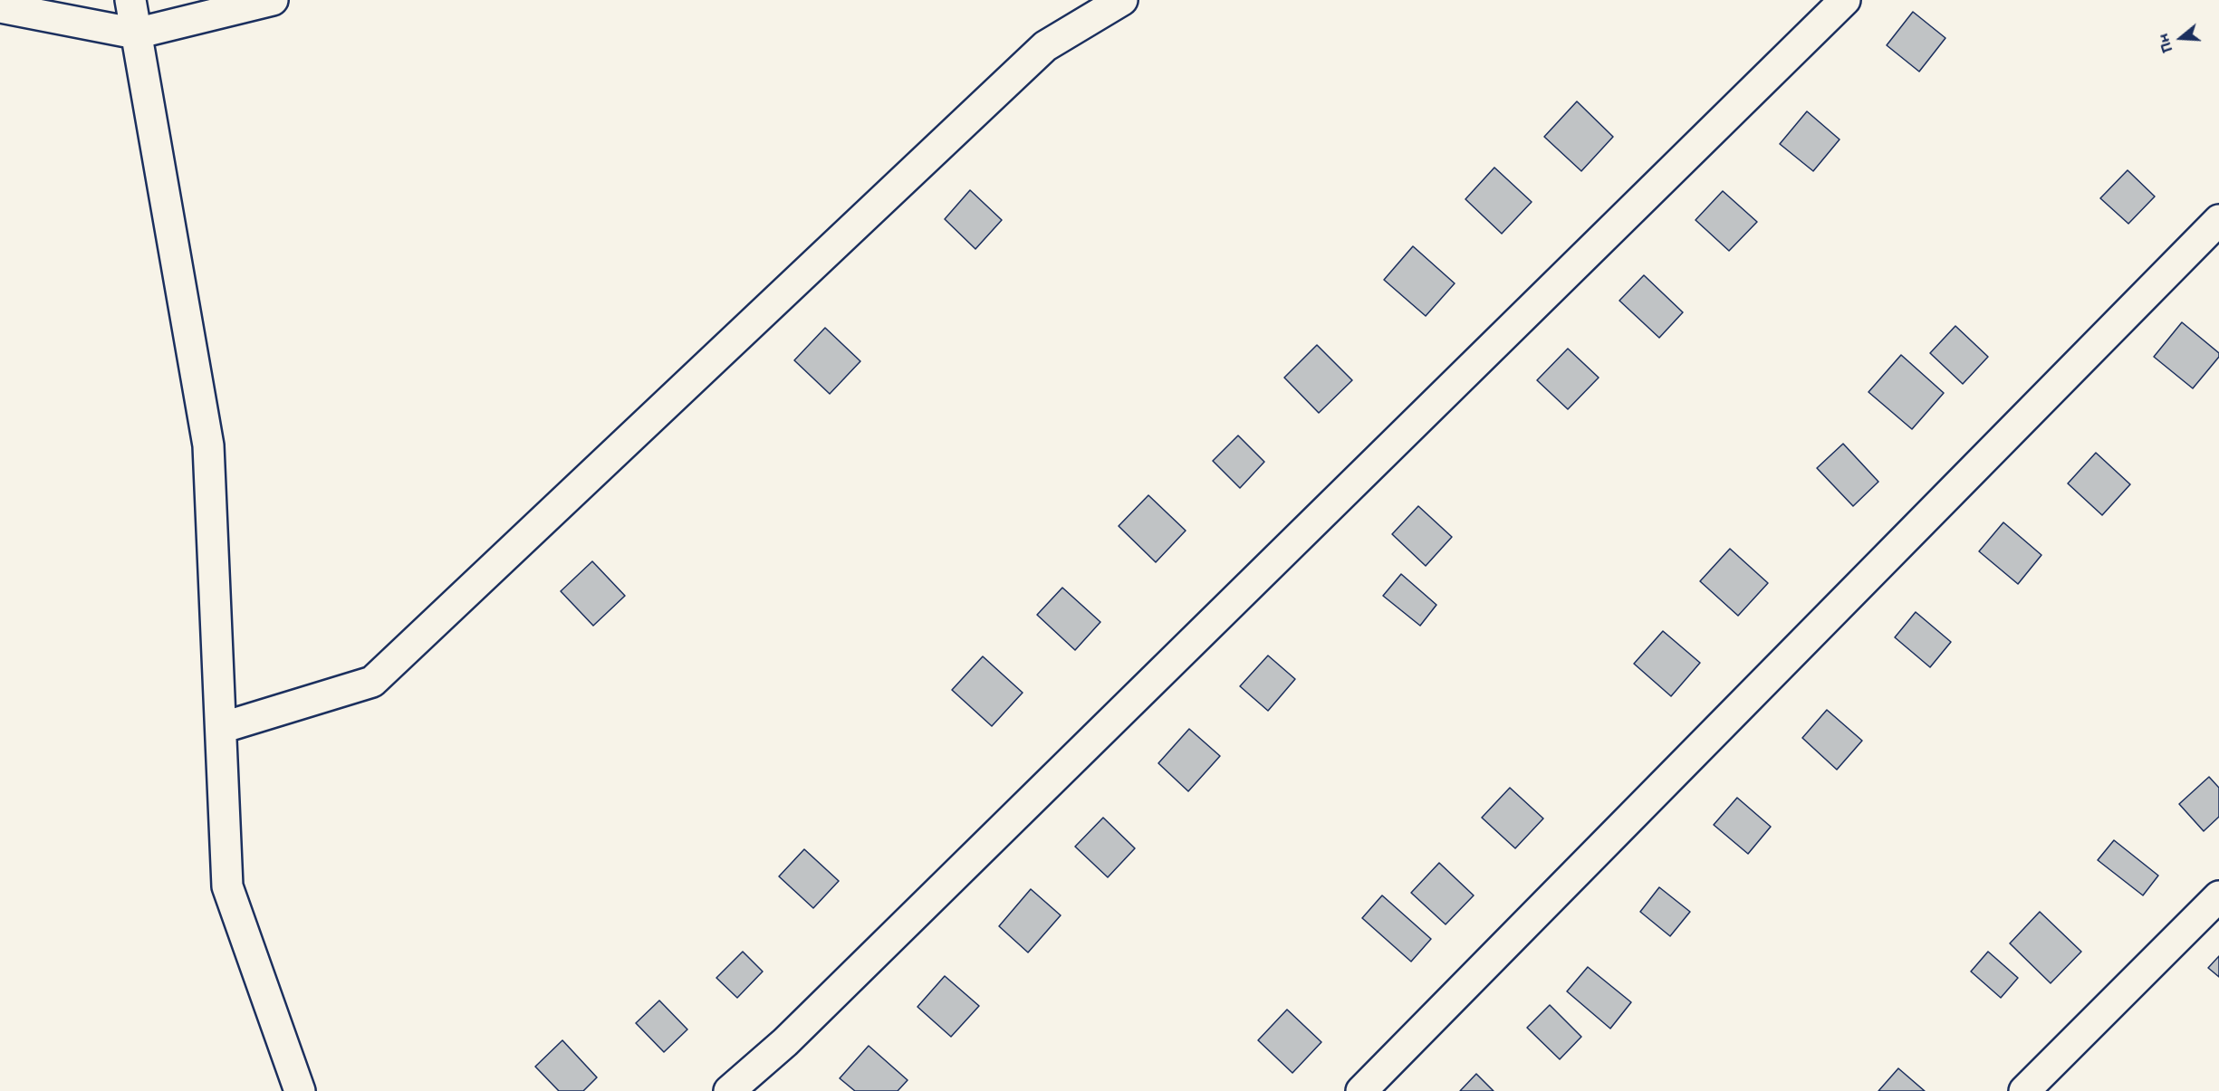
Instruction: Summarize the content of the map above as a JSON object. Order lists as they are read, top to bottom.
{
  "north": "left"
}
